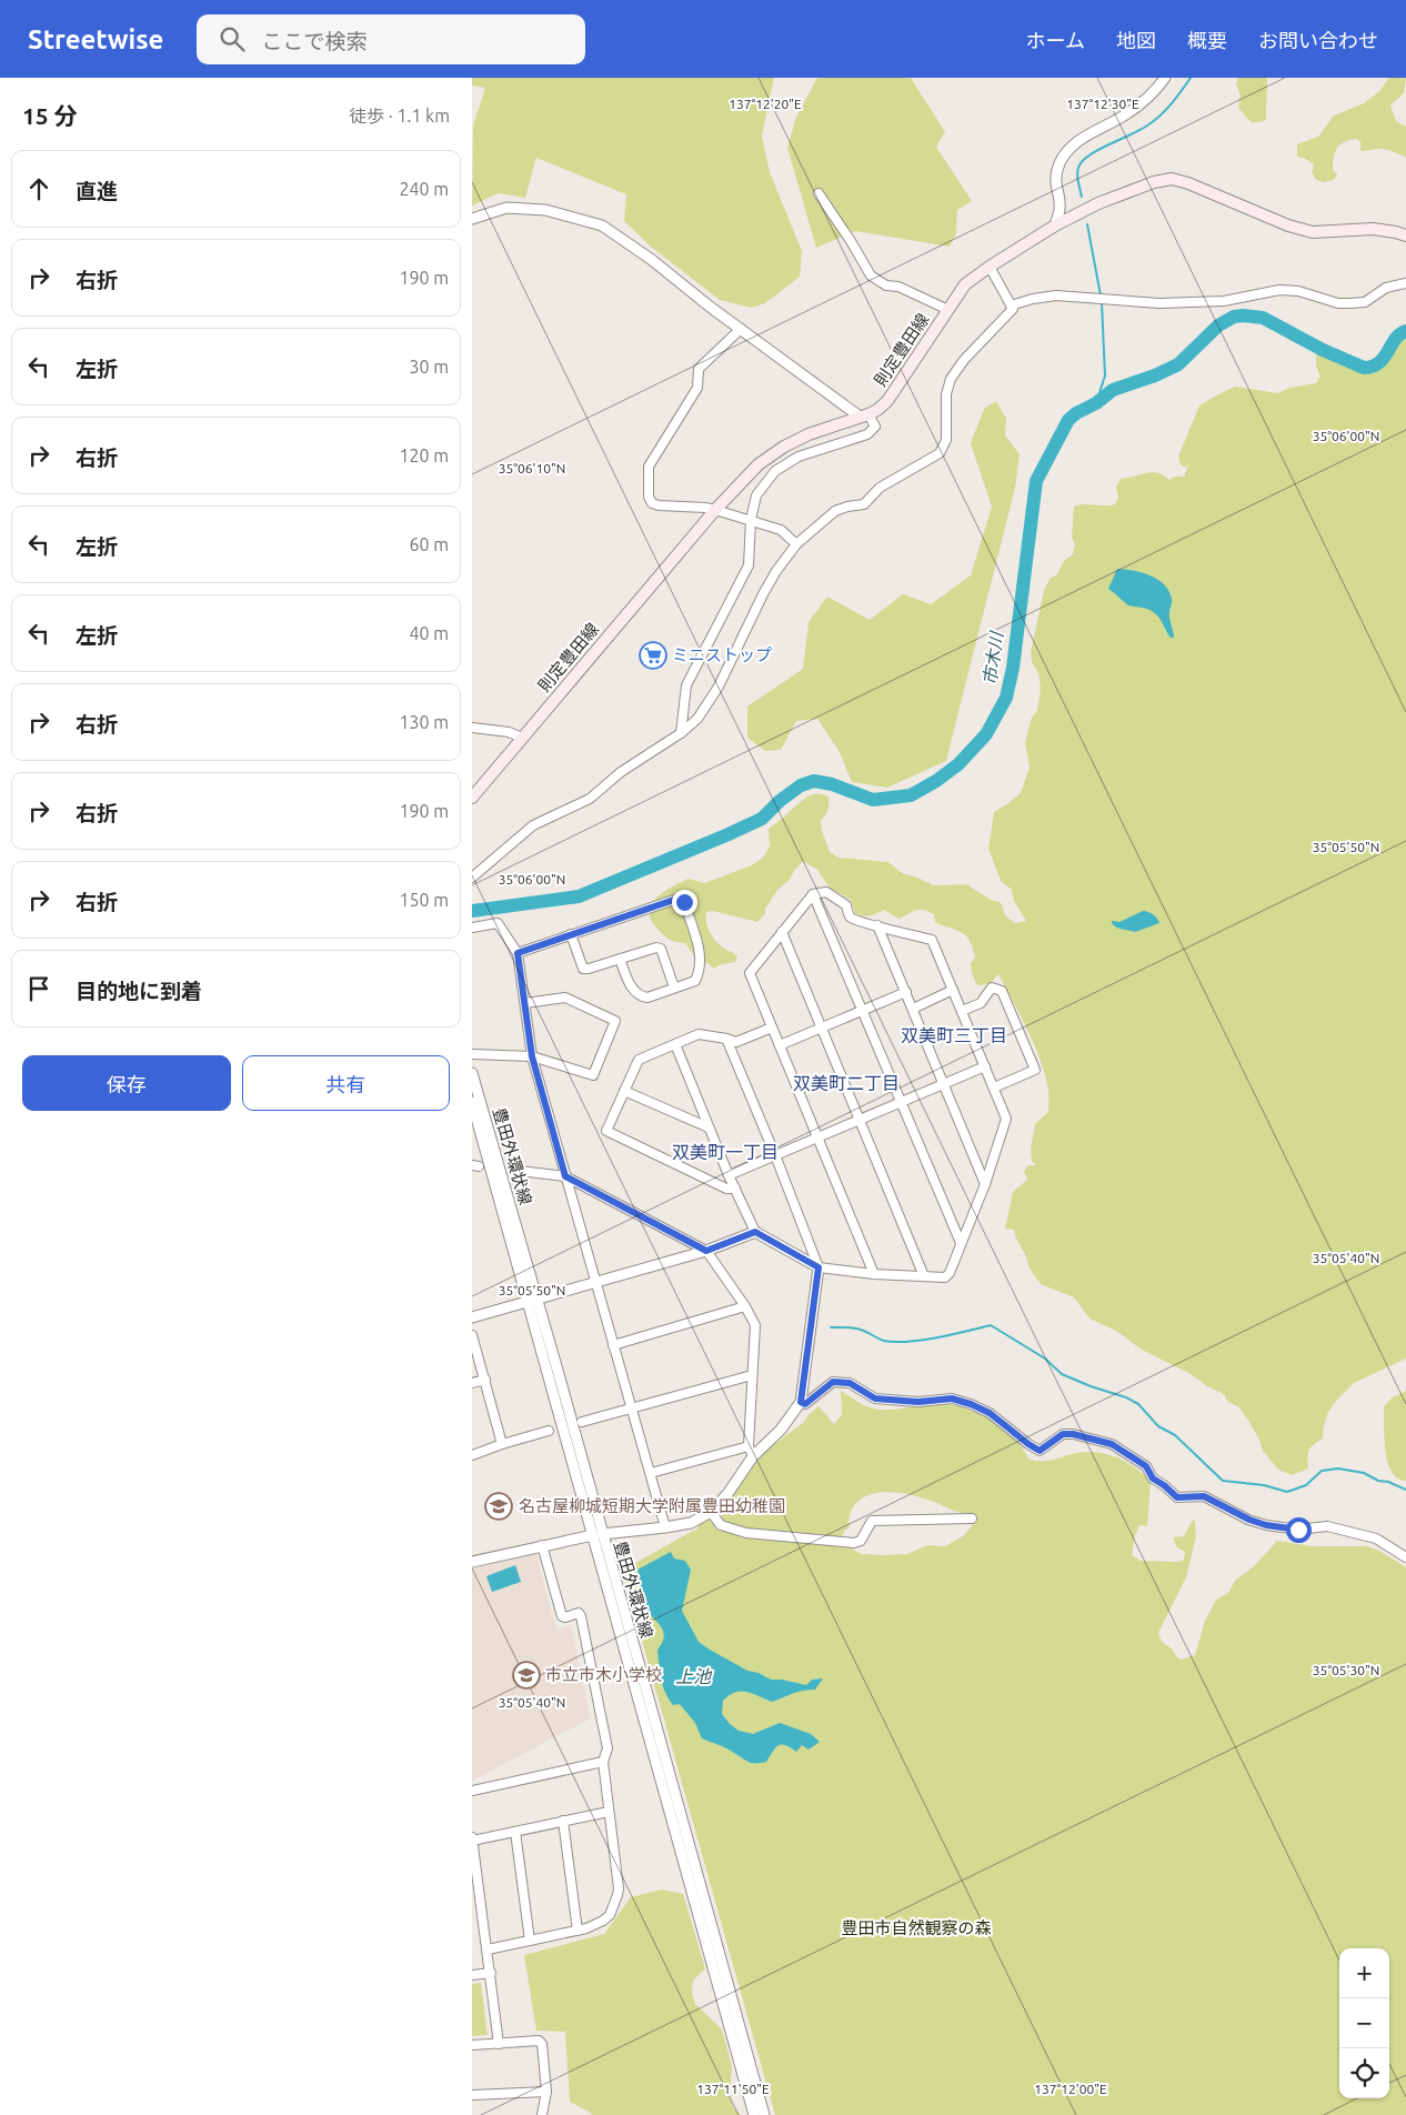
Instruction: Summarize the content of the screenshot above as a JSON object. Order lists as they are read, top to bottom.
{
  "streets": {
    "main road": ["則定豊田線"],
    "street": ["豊田外環状線"]
  },
  "districts": ["双美町三丁目", "双美町二丁目", "双美町一丁目"],
  "water": ["市木川", "上池"],
  "parks": ["豊田市自然観察の森"],
  "places": {
    "supermarket": ["ミニストップ"],
    "school or university": ["名古屋柳城短期大学附属豊田幼稚園", "市立市木小学校"]
  },
  "page": {
    "header": "Streetwise",
    "search": "ここで検索",
    "nav": [
      "ホーム",
      "地図",
      "概要",
      "お問い合わせ"
    ],
    "heading": ["15 分", "徒歩 · 1.1 km"],
    "list": [
      ["直進", "240 m"],
      ["右折", "190 m"],
      ["左折", "30 m"],
      ["右折", "120 m"],
      ["左折", "60 m"],
      ["左折", "40 m"],
      ["右折", "130 m"],
      ["右折", "190 m"],
      ["右折", "150 m"],
      "目的地に到着"
    ],
    "buttons": ["保存", "共有"],
    "map_buttons": ["+", "−"]
  },
  "coordinates": [
    "137°12'20\"E",
    "137°12'30\"E",
    "35°06'00\"N",
    "35°06'10\"N",
    "35°05'50\"N",
    "35°05'40\"N",
    "35°05'30\"N",
    "137°11'50\"E",
    "137°12'00\"E"
  ]
}
